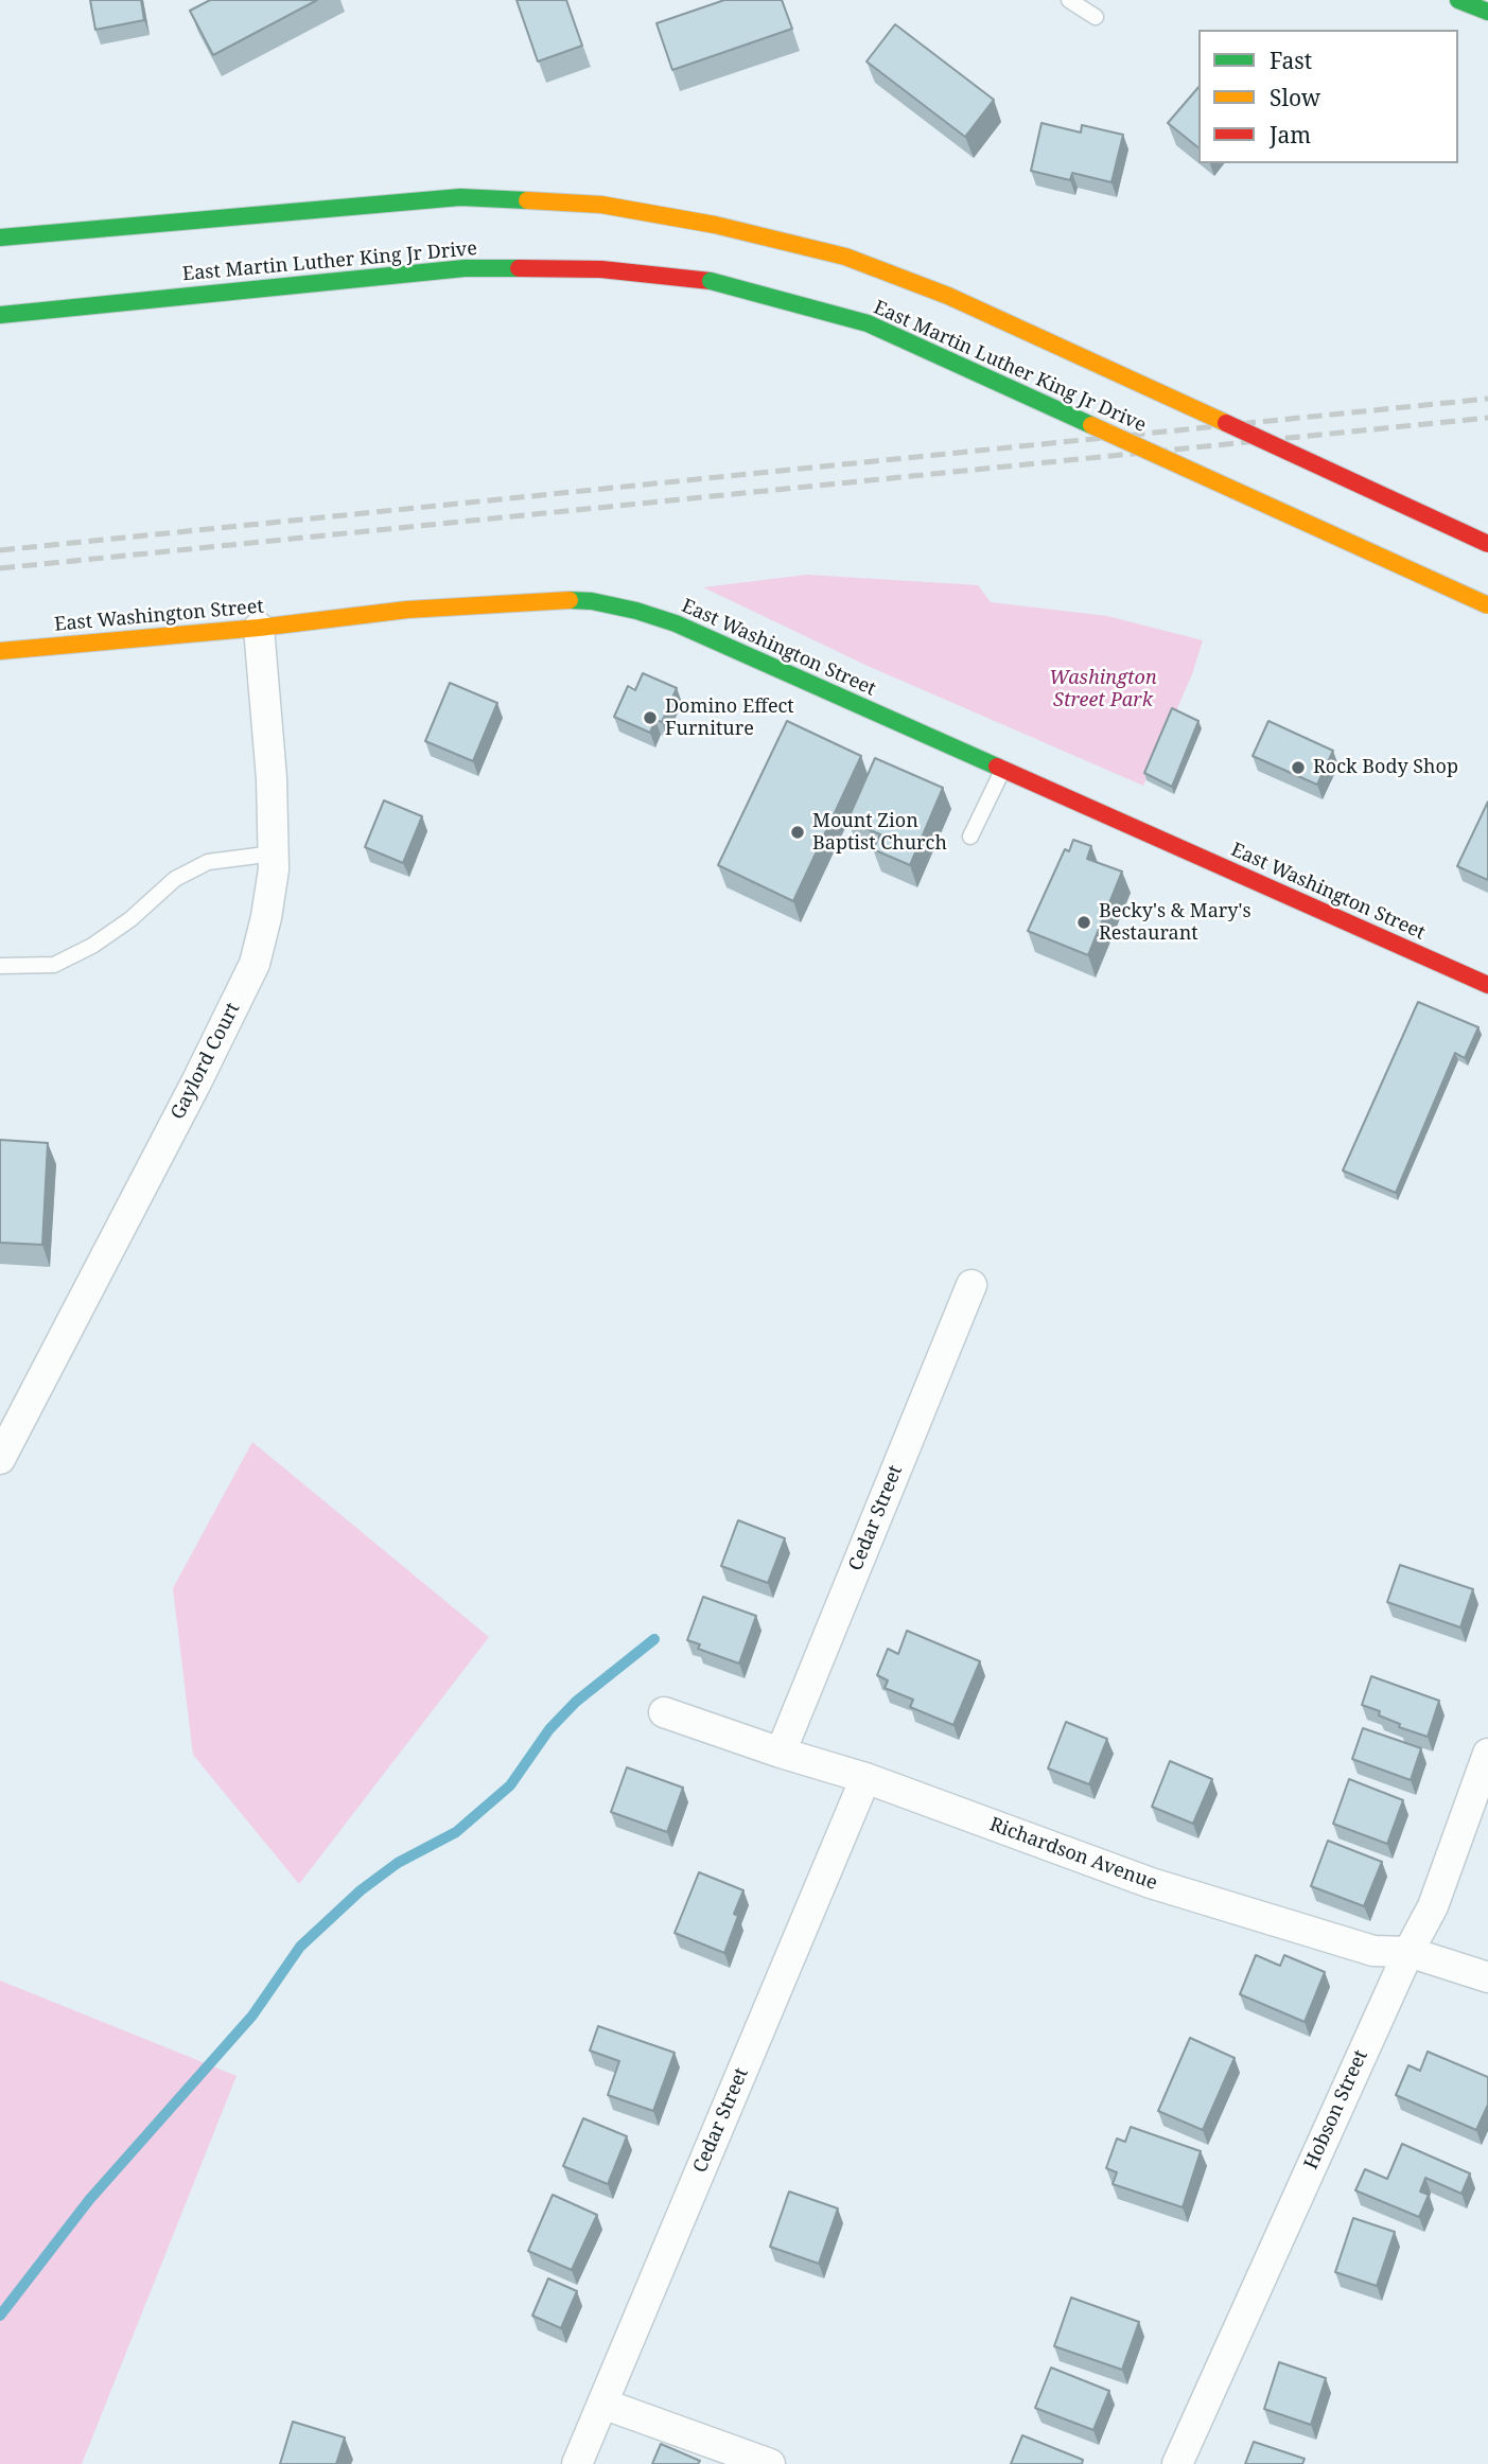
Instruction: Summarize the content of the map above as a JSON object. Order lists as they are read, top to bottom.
{
  "streets": {
    "main road": ["East Martin Luther King Jr Drive", "East Washington Street"],
    "street": [
      "Gaylord Court",
      "Cedar Street",
      "Richardson Avenue",
      "Hobson Street"
    ]
  },
  "crossings": [
    ["East Washington Street", "Gaylord Court"],
    ["Cedar Street", "Richardson Avenue"],
    ["Richardson Avenue", "Hobson Street"]
  ],
  "parks": ["Washington Street Park"],
  "places": [
    "Domino Effect Furniture",
    "Rock Body Shop",
    "Mount Zion Baptist Church",
    "Becky's & Mary's Restaurant"
  ],
  "legend": ["Fast", "Slow", "Jam"]
}
